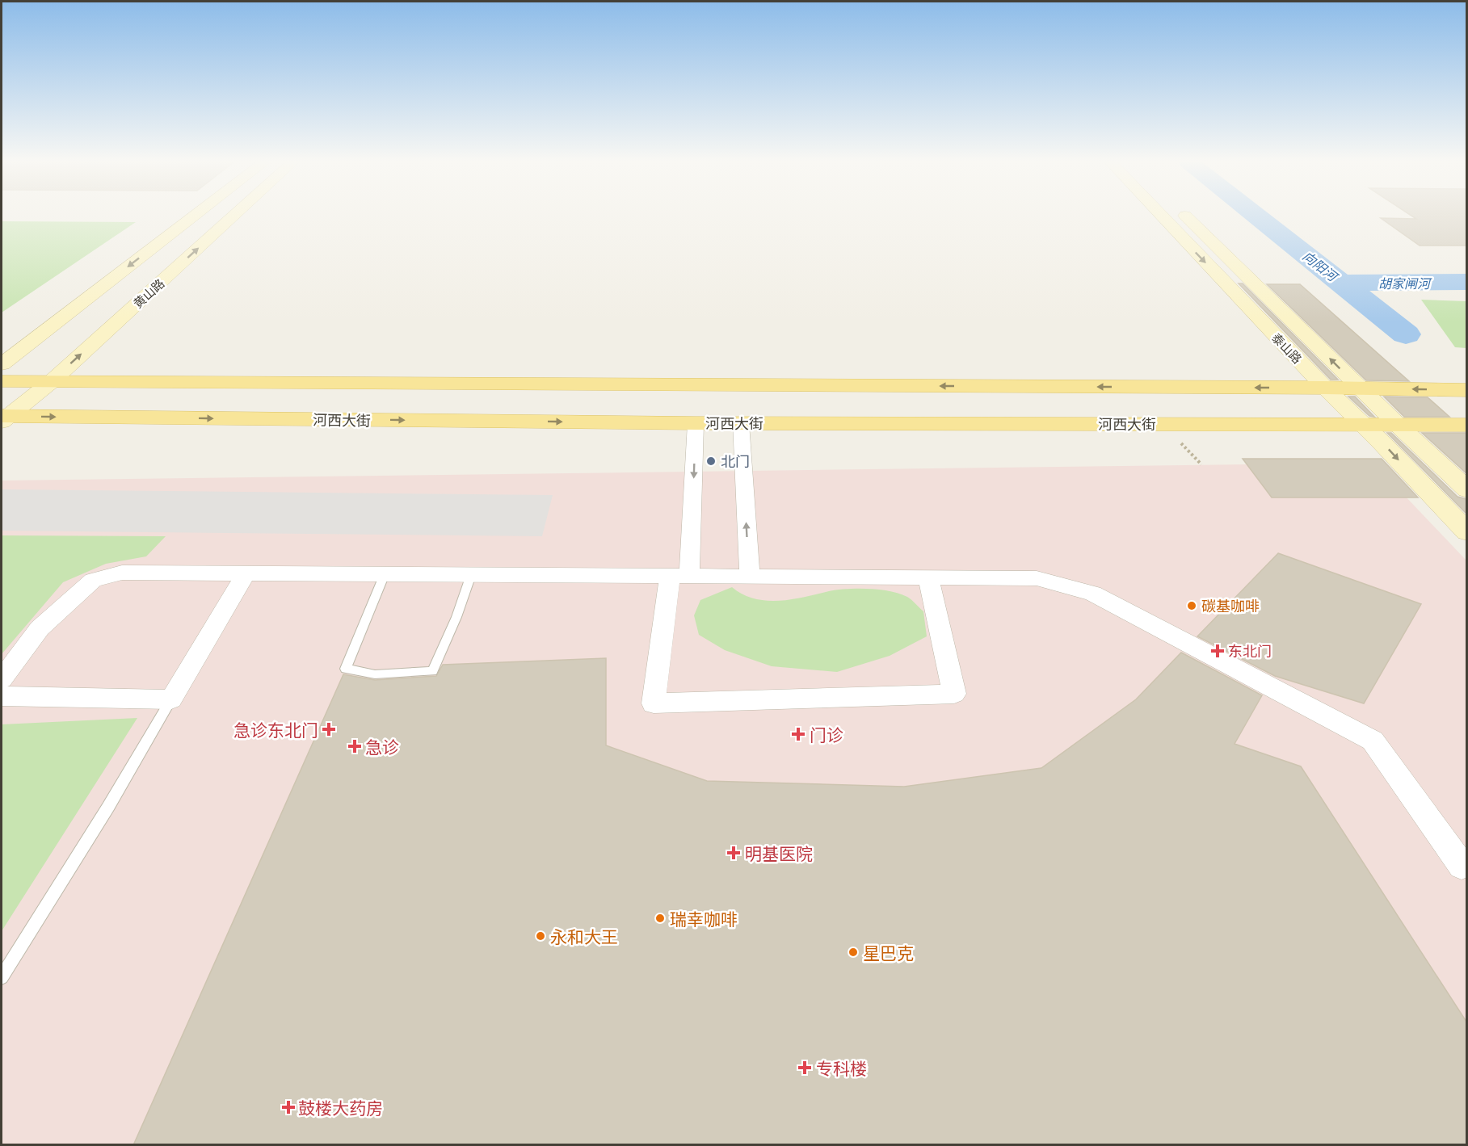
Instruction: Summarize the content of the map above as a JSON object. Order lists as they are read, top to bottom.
{
  "streets": {
    "main road": ["河西大街"],
    "street": ["黄山路", "泰山路"]
  },
  "crossings": [
    ["黄山路", "河西大街"],
    ["泰山路", "河西大街"]
  ],
  "water": ["向阳河", "胡家闸河"],
  "places": {
    "other": [
      "北门",
      "碳基咖啡",
      "瑞幸咖啡",
      "永和大王",
      "星巴克"
    ],
    "health": [
      "东北门",
      "急诊东北门",
      "门诊",
      "急诊",
      "明基医院",
      "专科楼",
      "鼓楼大药房"
    ]
  }
}
